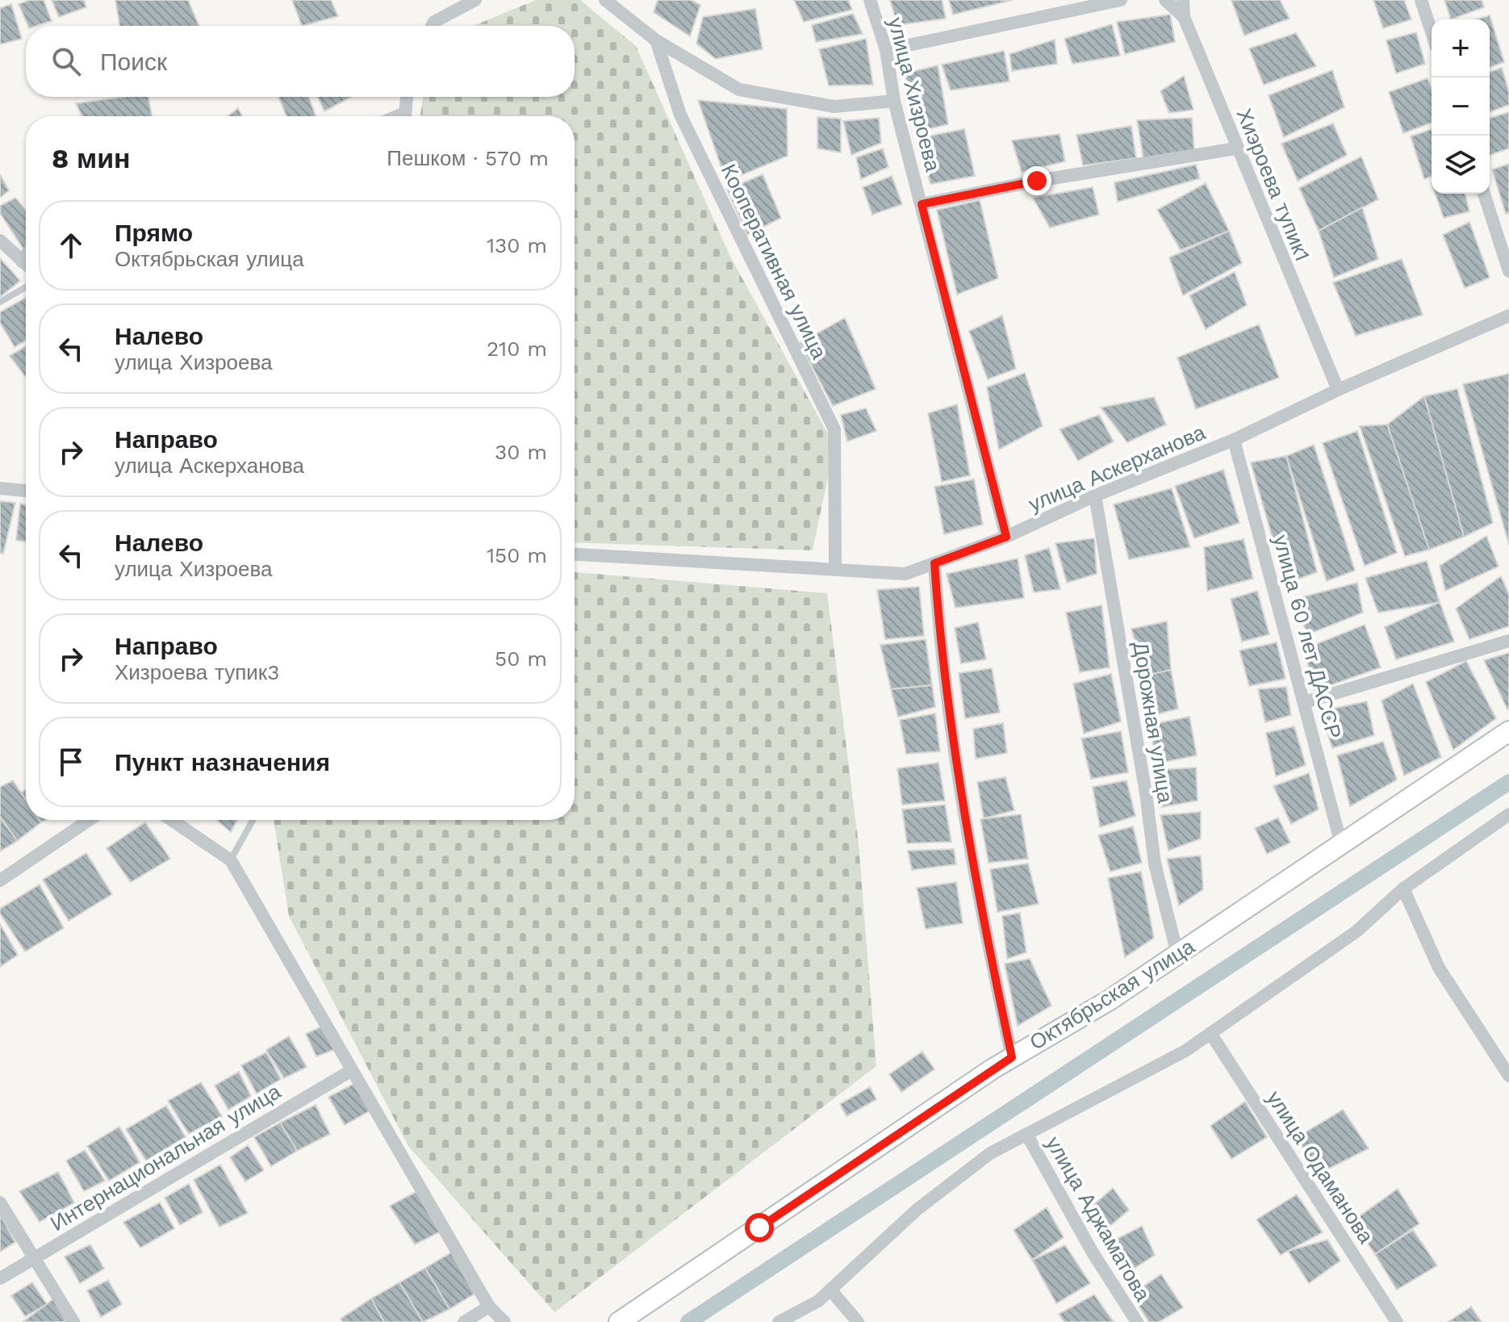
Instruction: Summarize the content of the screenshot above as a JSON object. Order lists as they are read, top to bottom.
{
  "streets": {
    "street": [
      "улица Хизроева",
      "Хиэроева тупик1",
      "Кооперативная улица",
      "улица Аскерханова",
      "улица 60 лет ДАССР",
      "Дорожная улица",
      "Октябрьская улица",
      "Интернациональная улица",
      "улица Одаманова",
      "улица Аджаматова"
    ]
  },
  "crossings": [
    ["улица Хизроева", "улица Аскерханова"],
    ["Хиэроева тупик1", "улица Аскерханова"],
    ["Кооперативная улица", "улица Аскерханова"],
    ["улица Аскерханова", "улица 60 лет ДАССР"],
    ["улица Аскерханова", "Дорожная улица"],
    ["улица 60 лет ДАССР", "Октябрьская улица"],
    ["Дорожная улица", "Октябрьская улица"]
  ],
  "page": {
    "map_buttons": ["+", "−"],
    "search": "Поиск",
    "heading": ["8 мин", "Пешком · 570 m"],
    "list": [
      ["Прямо", "Октябрьская улица", "130 m"],
      ["Налево", "улица Хизроева", "210 m"],
      ["Направо", "улица Аскерханова", "30 m"],
      ["Налево", "улица Хизроева", "150 m"],
      ["Направо", "Хизроева тупик3", "50 m"],
      "Пункт назначения"
    ]
  }
}
